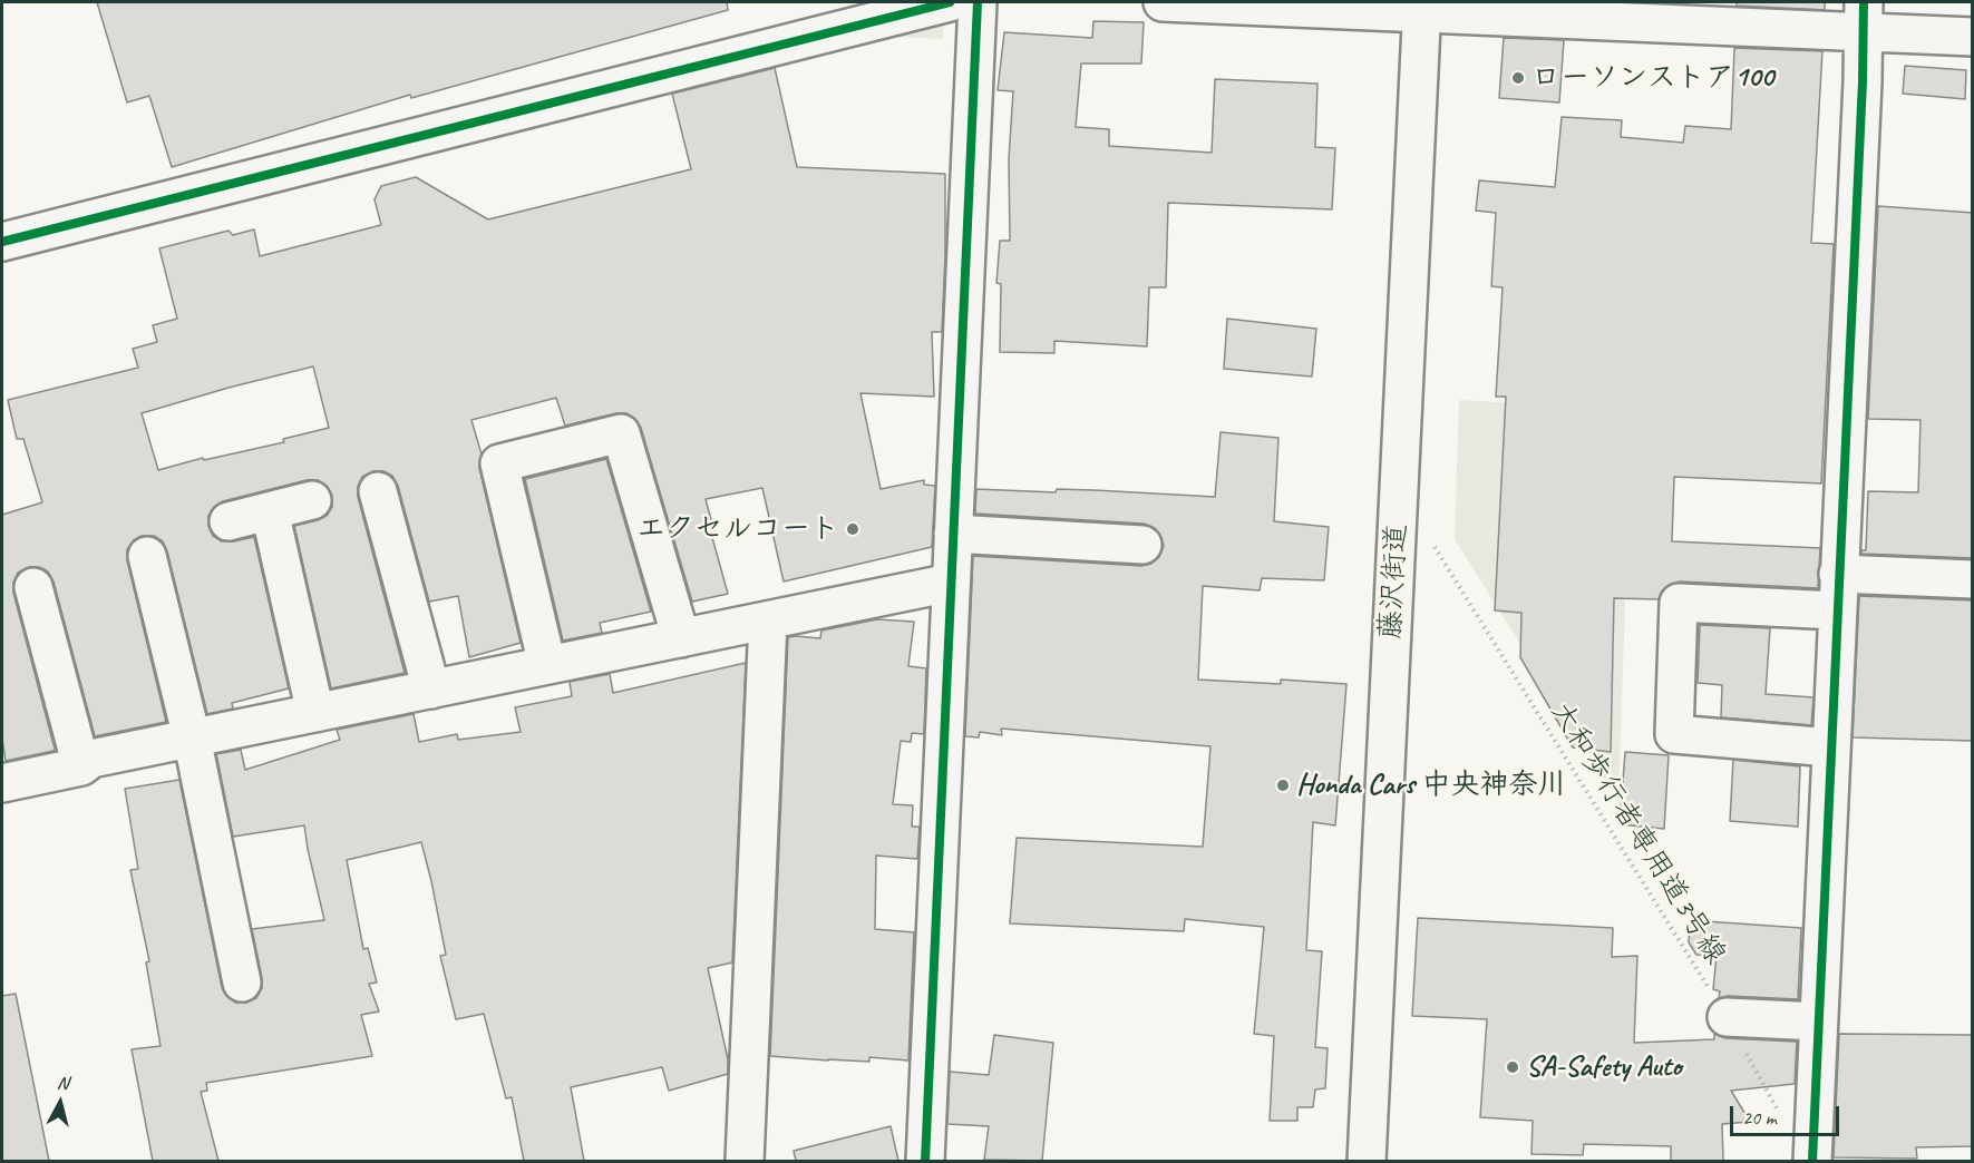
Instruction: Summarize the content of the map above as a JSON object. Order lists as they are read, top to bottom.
{
  "streets": {
    "main road": ["藤沢街道"],
    "path": ["大和歩行者専用道3号線"]
  },
  "places": [
    "ローソンストア100",
    "エクセルコート",
    "Honda Cars 中央神奈川",
    "SA-Safety Auto"
  ],
  "scale_bar": "20 m",
  "north": "top"
}
